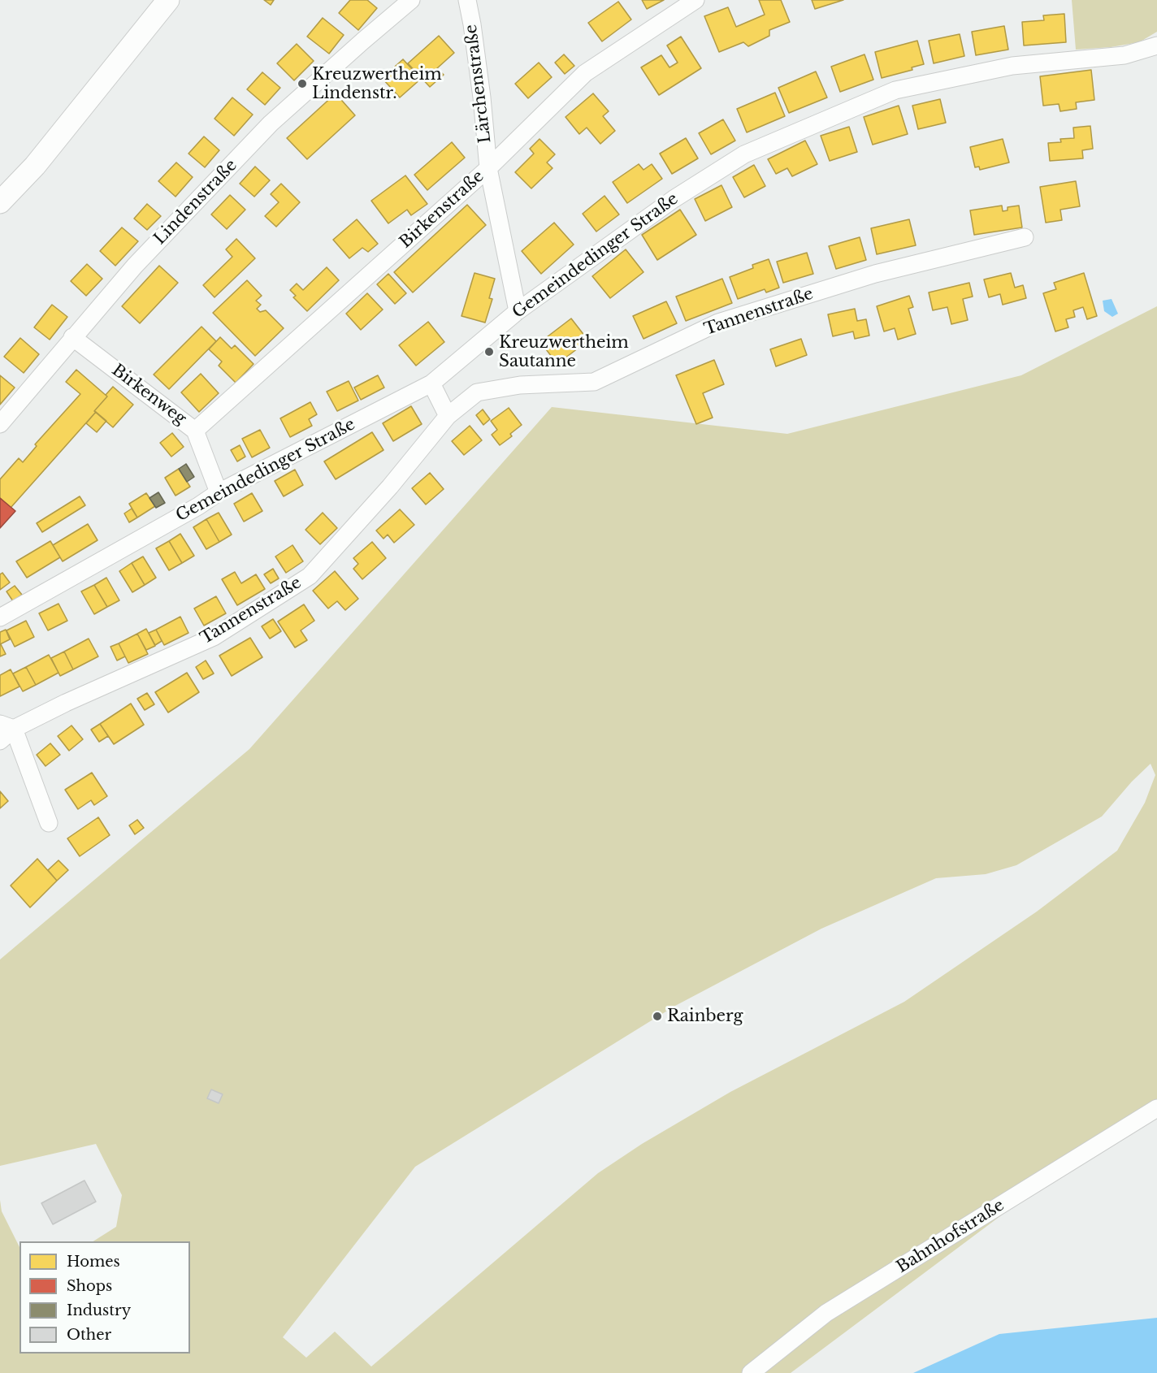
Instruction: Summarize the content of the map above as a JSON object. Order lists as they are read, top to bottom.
{
  "streets": {
    "street": [
      "Lärchenstraße",
      "Lindenstraße",
      "Birkenstraße",
      "Gemeindedinger Straße",
      "Tannenstraße",
      "Birkenweg",
      "Bahnhofstraße"
    ]
  },
  "crossings": [
    ["Lärchenstraße", "Birkenstraße"],
    ["Lärchenstraße", "Gemeindedinger Straße"],
    ["Lindenstraße", "Birkenweg"],
    ["Birkenstraße", "Birkenweg"],
    ["Gemeindedinger Straße", "Birkenweg"]
  ],
  "places": ["Kreuzwertheim Lindenstr.", "Kreuzwertheim Sautanne", "Rainberg"],
  "legend": [
    "Homes",
    "Shops",
    "Industry",
    "Other"
  ]
}
